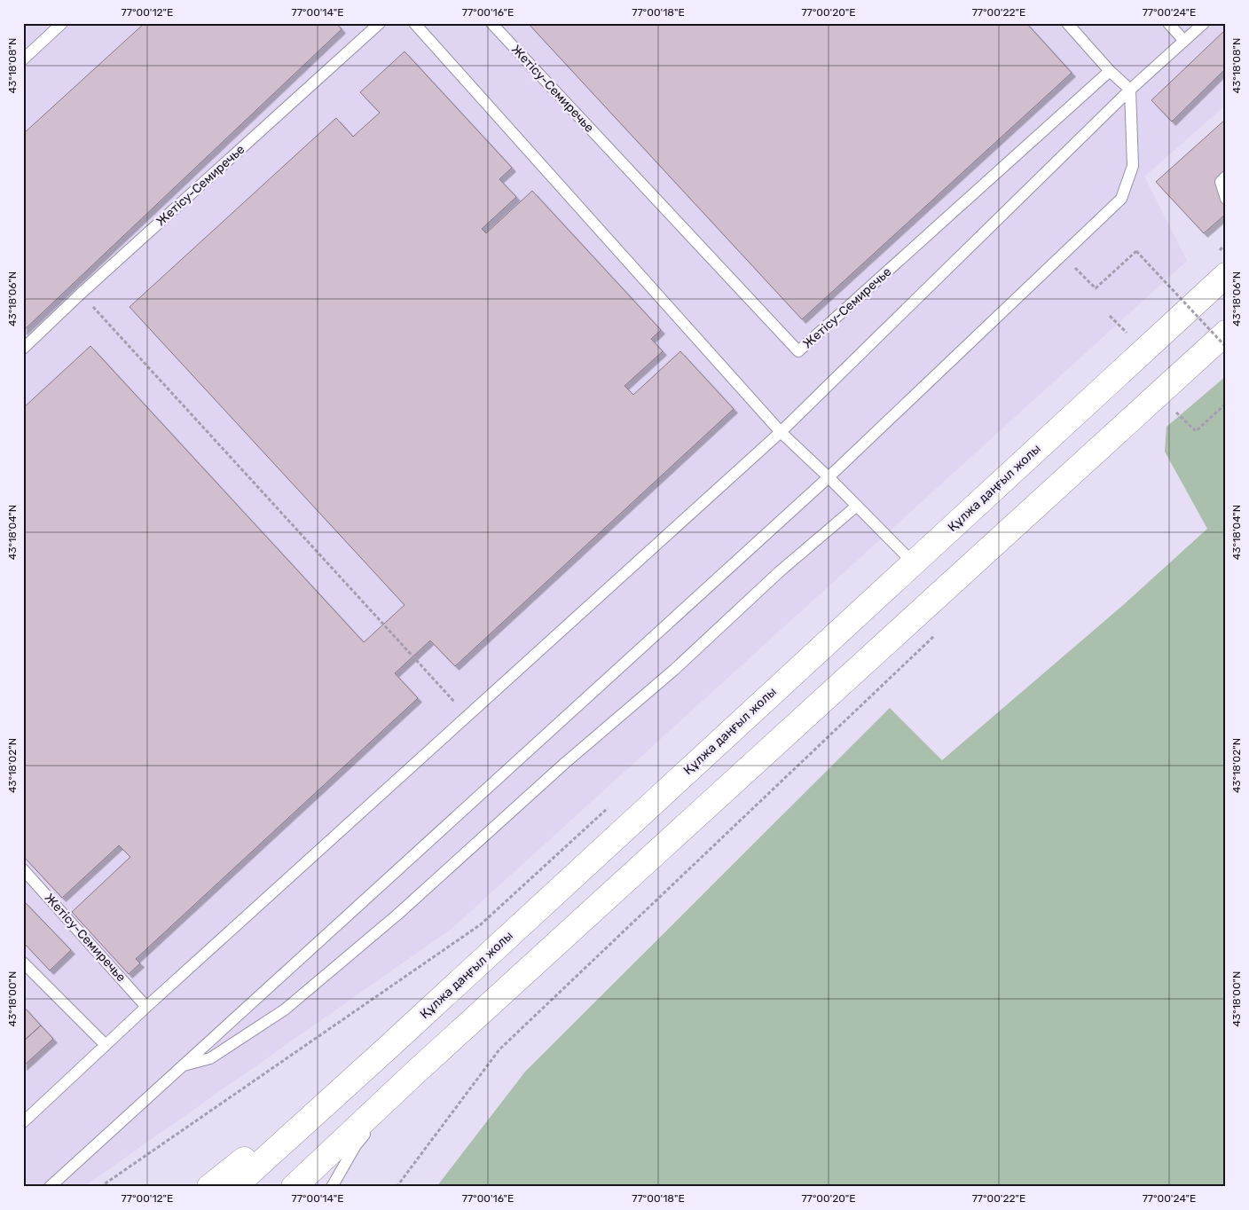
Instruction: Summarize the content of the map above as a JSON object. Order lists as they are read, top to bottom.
{
  "streets": {
    "main road": ["Құлжа даңғыл жолы"],
    "lane": ["Жетісу-Семиречье"]
  },
  "coordinates": [
    "77°00'12\"E",
    "77°00'14\"E",
    "77°00'16\"E",
    "77°00'18\"E",
    "77°00'20\"E",
    "77°00'22\"E",
    "77°00'24\"E",
    "43°18'08\"N",
    "43°18'06\"N",
    "43°18'04\"N",
    "43°18'02\"N",
    "43°18'00\"N"
  ]
}
